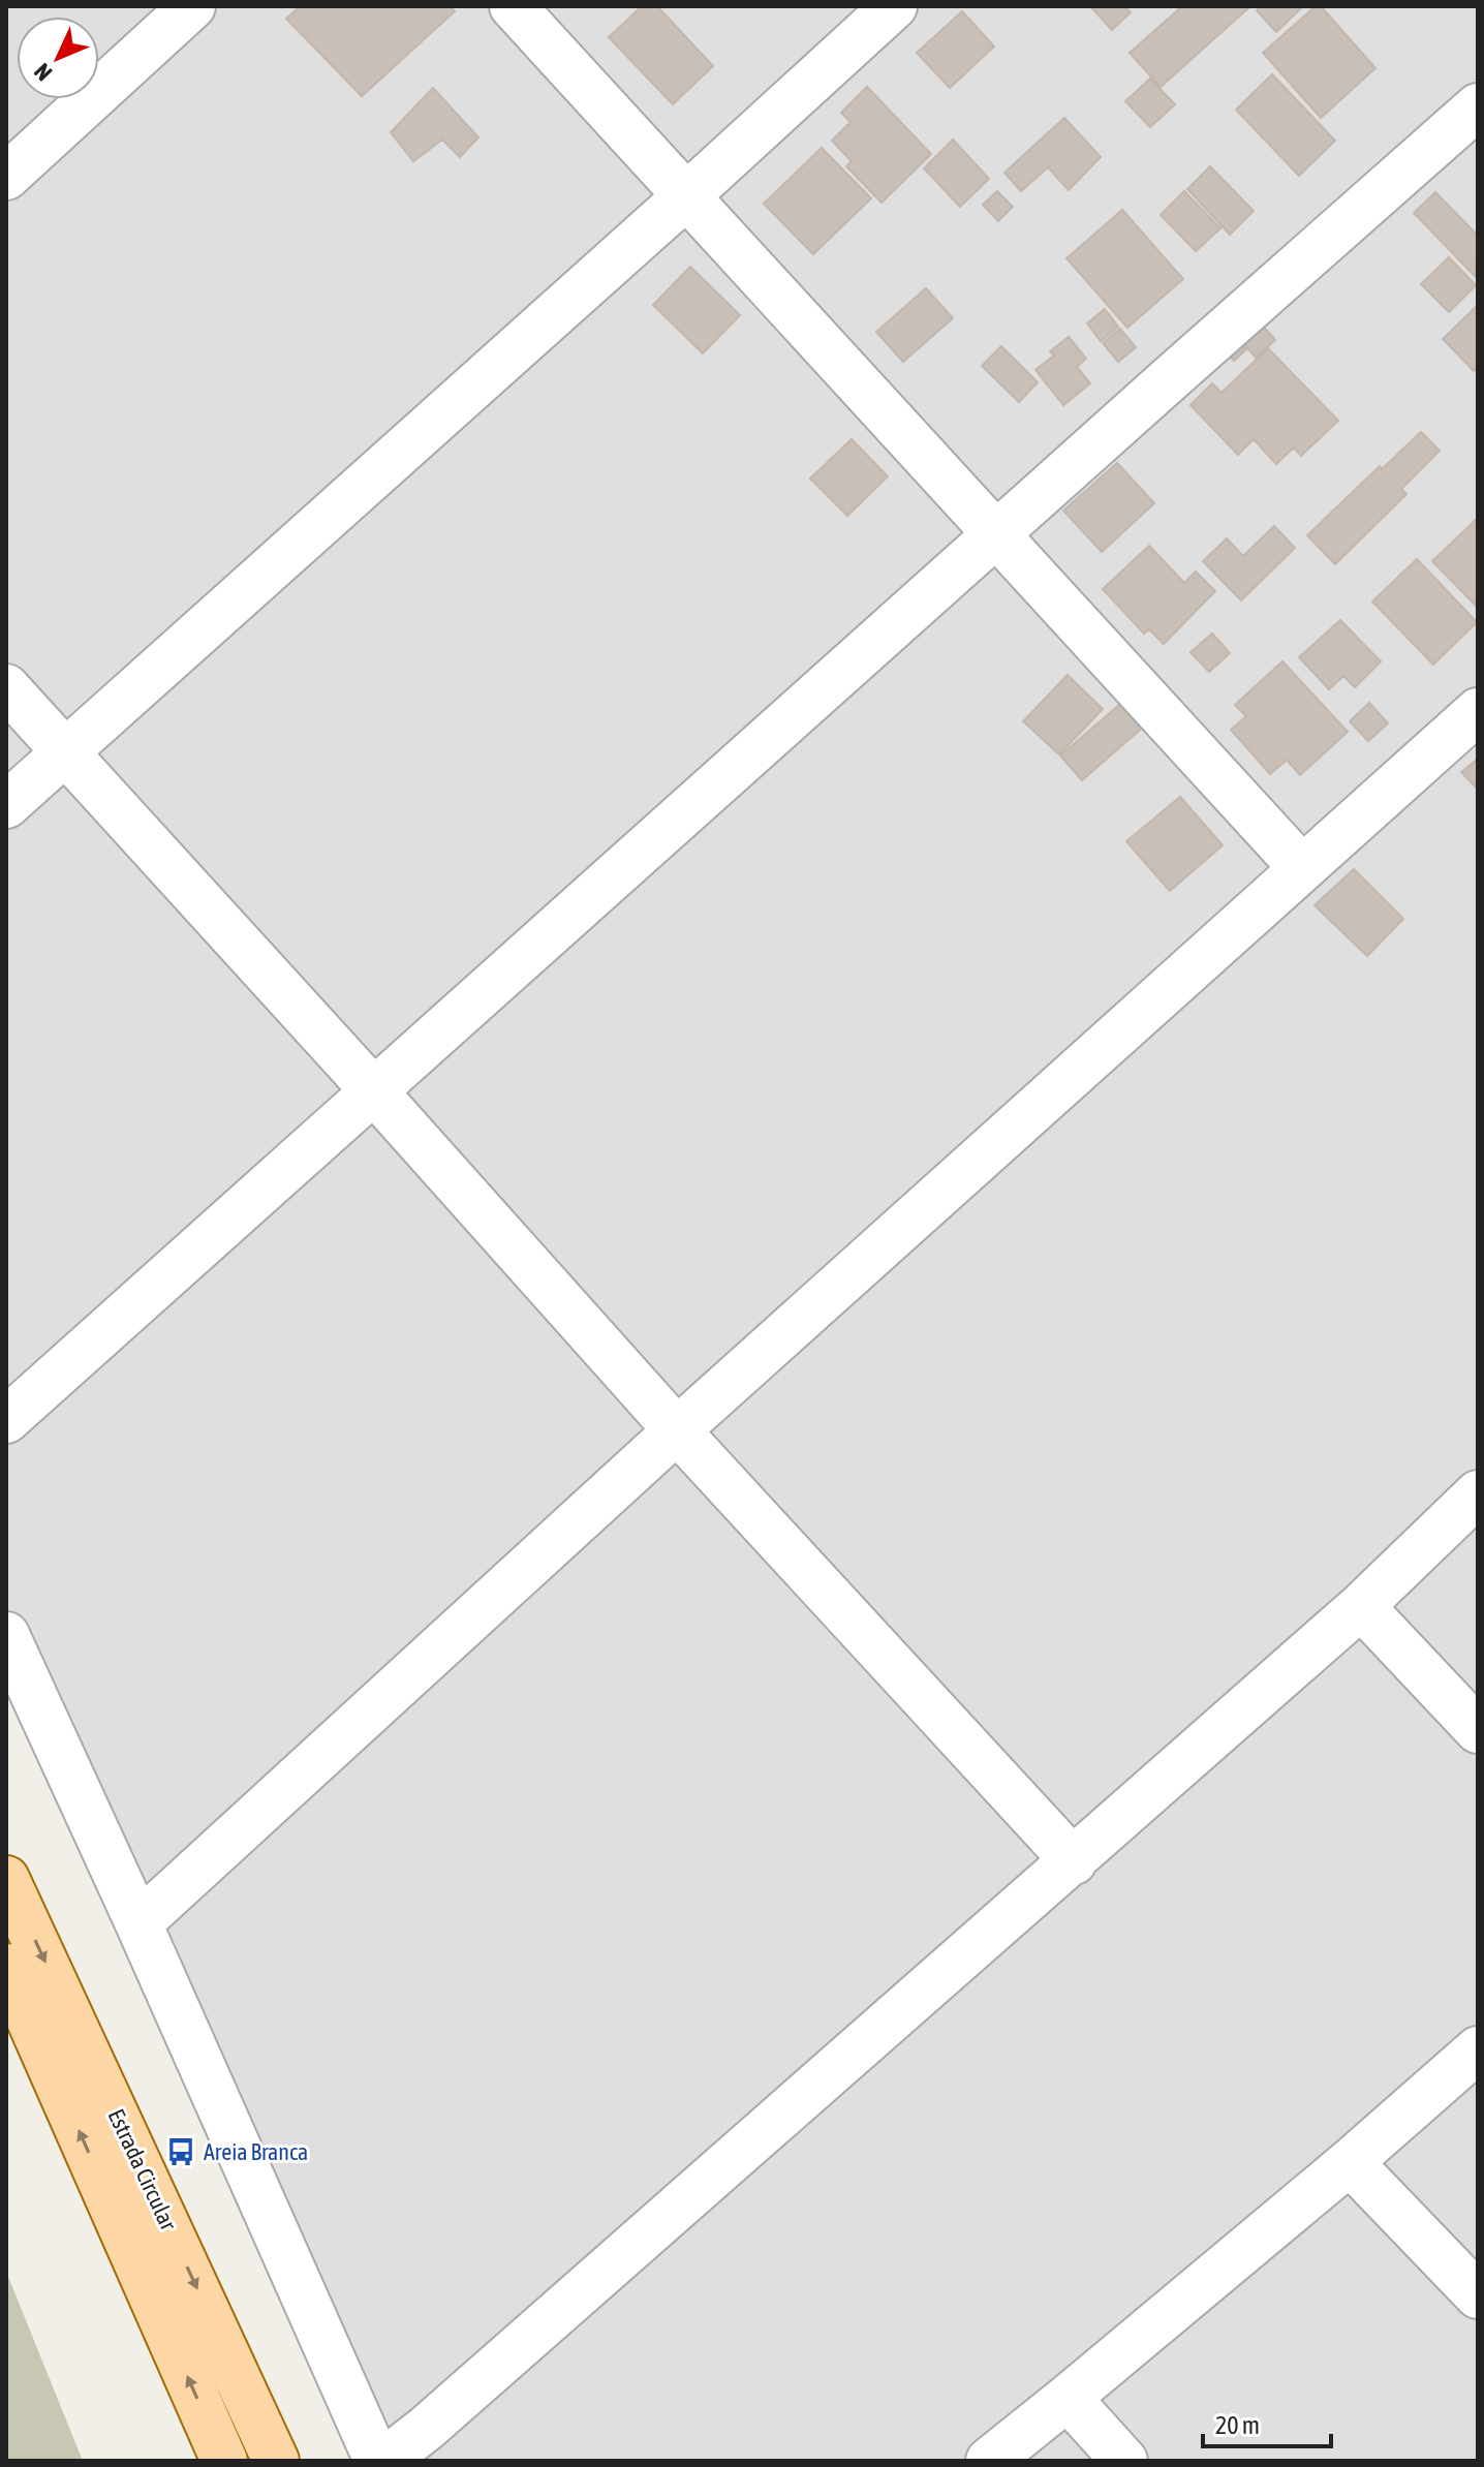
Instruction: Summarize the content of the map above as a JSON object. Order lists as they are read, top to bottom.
{
  "streets": {
    "main road": ["Estrada Circular"]
  },
  "places": {
    "bus stop": ["Areia Branca"]
  },
  "scale_bar": "20 m",
  "north": "bottom left"
}
